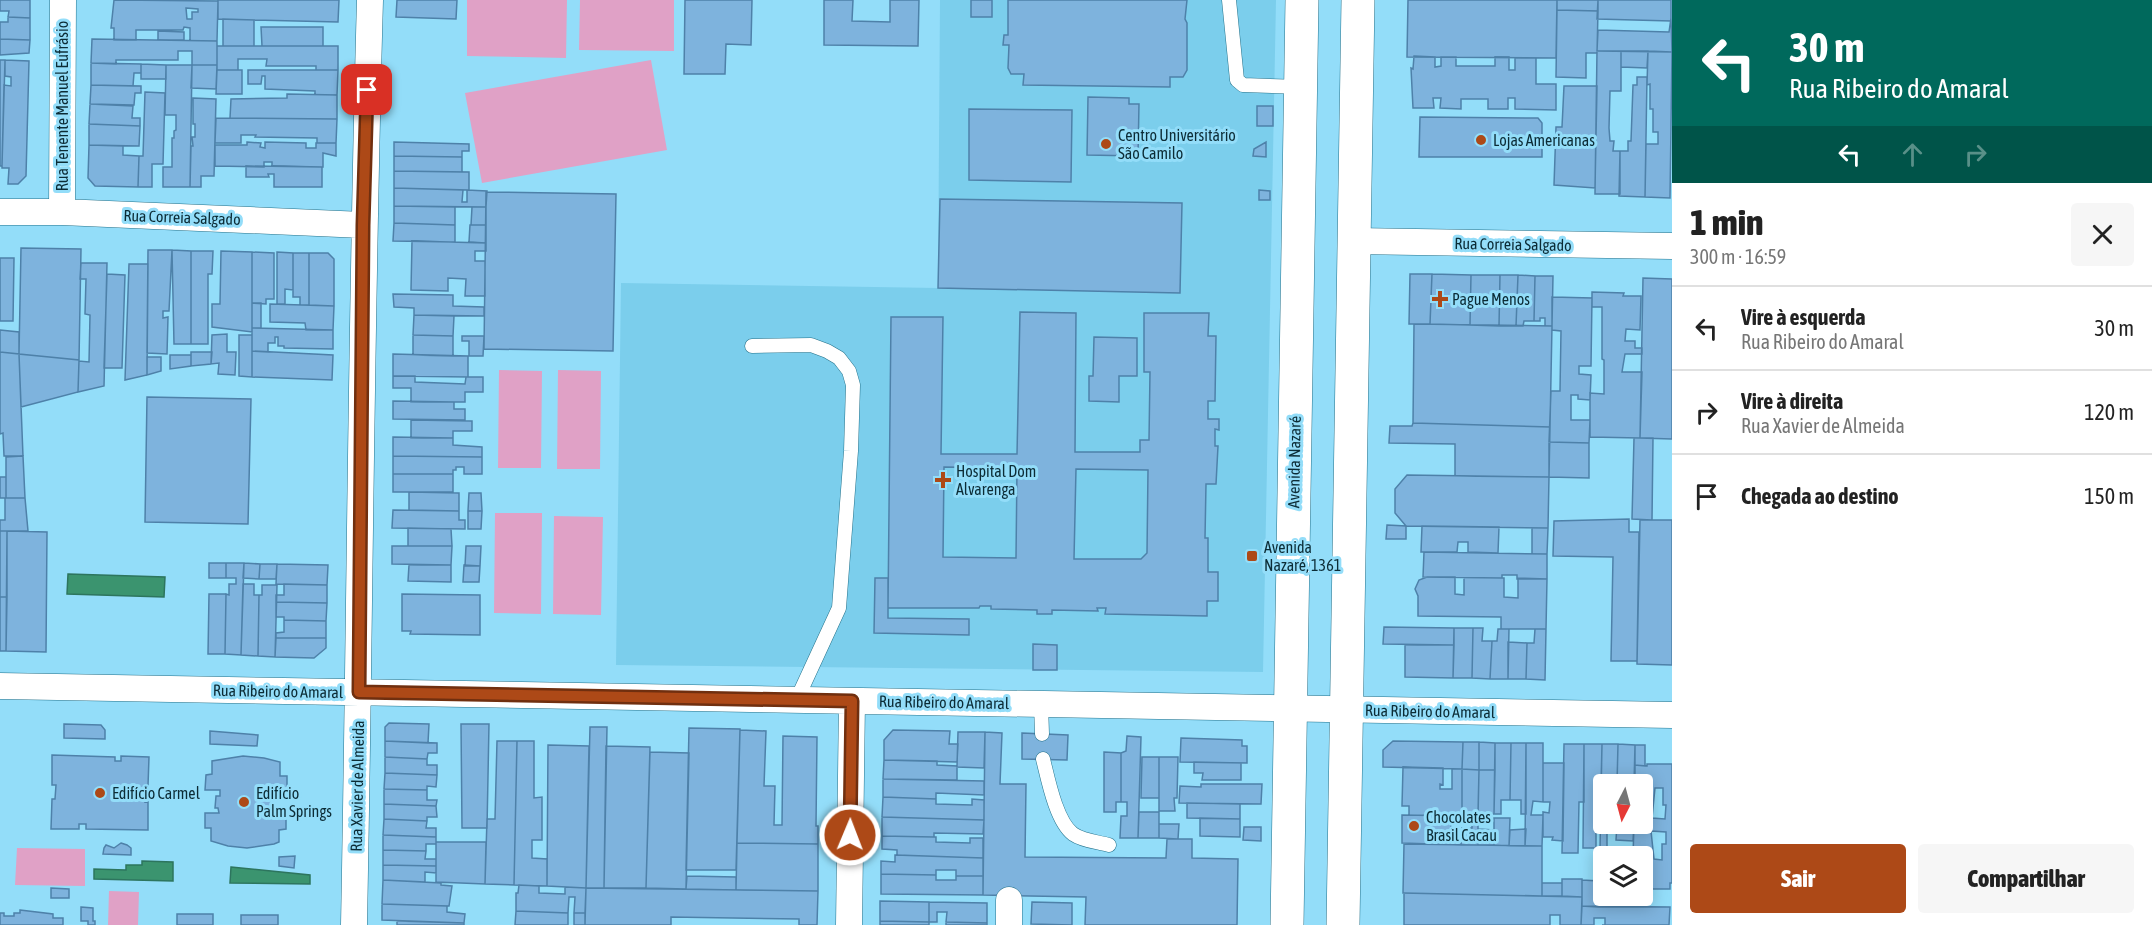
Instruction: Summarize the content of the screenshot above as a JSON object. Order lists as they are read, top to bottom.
{
  "streets": {
    "main road": ["Avenida Nazaré"],
    "street": [
      "Rua Tenente Manuel Eufrásio",
      "Rua Correia Salgado",
      "Rua Ribeiro do Amaral",
      "Rua Xavier de Almeida"
    ]
  },
  "crossings": [
    ["Rua Tenente Manuel Eufrásio", "Rua Correia Salgado"],
    ["Rua Correia Salgado", "Rua Xavier de Almeida"],
    ["Avenida Nazaré", "Rua Ribeiro do Amaral"],
    ["Rua Ribeiro do Amaral", "Rua Xavier de Almeida"]
  ],
  "places": {
    "other": [
      "Lojas Americanas",
      "Centro Universitário São Camilo",
      "Edifício Carmel",
      "Edifício Palm Springs",
      "Chocolates Brasil Cacau"
    ],
    "health": ["Pague Menos", "Hospital Dom Alvarenga"],
    "transit": ["Avenida Nazaré, 1361"]
  },
  "north": "bottom",
  "page": {
    "turn": ["30 m", "Rua Ribeiro do Amaral"],
    "heading": ["1 min", "300 m · 16:59"],
    "list": [
      {
        "name": "Vire à esquerda",
        "note": "Rua Ribeiro do Amaral",
        "value": "30 m"
      },
      {
        "name": "Vire à direita",
        "note": "Rua Xavier de Almeida",
        "value": "120 m"
      },
      {
        "name": "Chegada ao destino",
        "value": "150 m"
      }
    ],
    "buttons": ["Sair", "Compartilhar"]
  }
}
